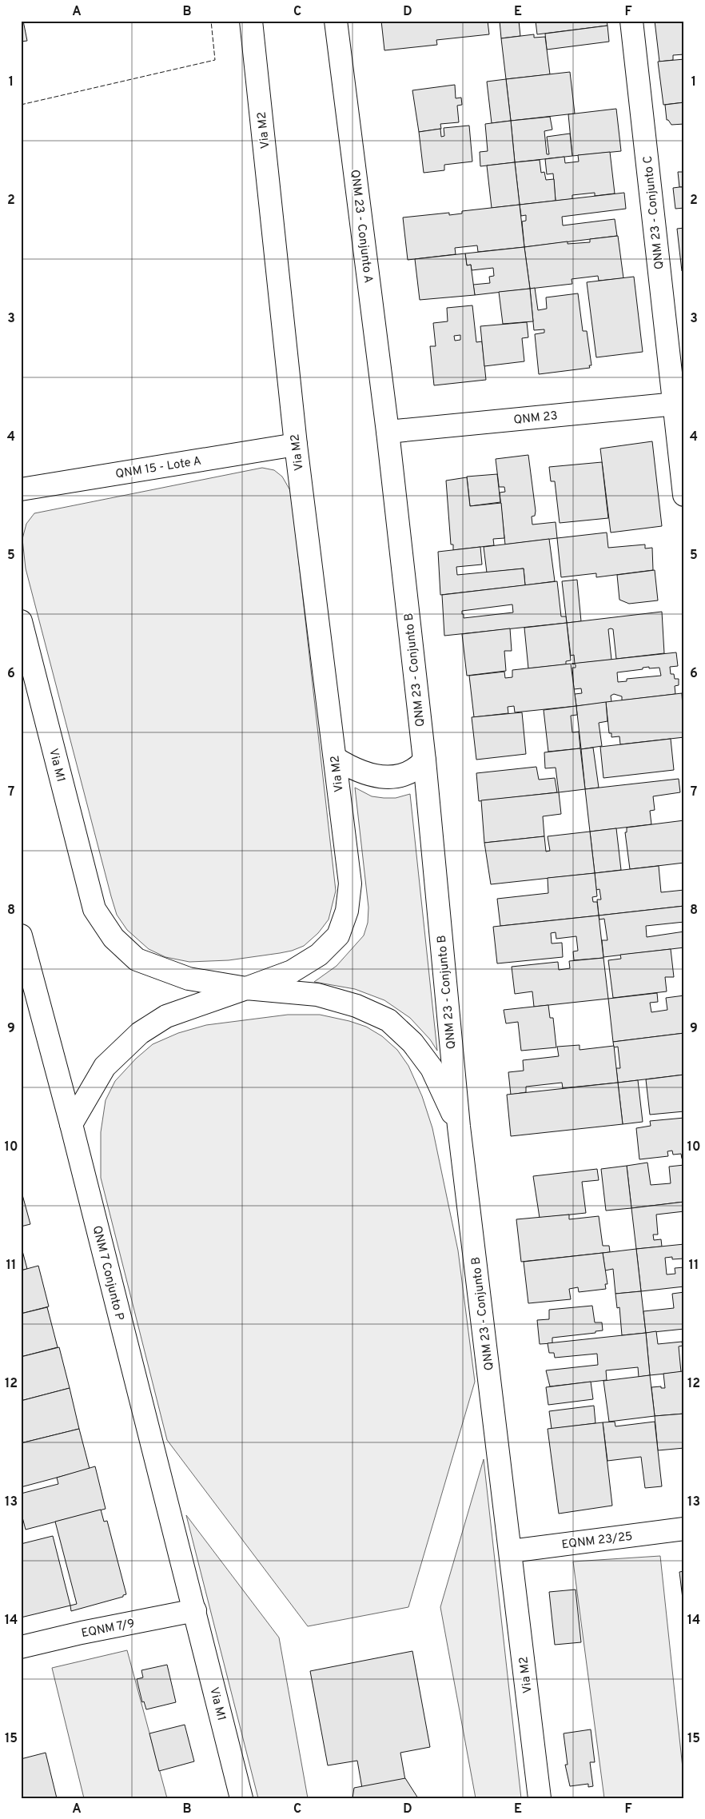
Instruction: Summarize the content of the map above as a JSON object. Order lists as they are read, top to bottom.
{
  "streets": {
    "main road": [
      "Via M2",
      "QNM 23 - Conjunto C",
      "QNM 23 - Conjunto A",
      "QNM 23",
      "QNM 15 - Lote A",
      "QNM 23 - Conjunto B",
      "Via M1",
      "QNM 7 Conjunto P",
      "EQNM 23/25",
      "EQNM 7/9"
    ]
  },
  "crossings": [
    ["Via M2", "QNM 15 - Lote A"],
    ["Via M2", "QNM 23 - Conjunto B"],
    ["Via M2", "Via M1"],
    ["Via M2", "QNM 7 Conjunto P"],
    ["Via M2", "EQNM 23/25"],
    ["QNM 23 - Conjunto C", "QNM 23"],
    ["QNM 23 - Conjunto A", "QNM 23"],
    ["QNM 23 - Conjunto A", "QNM 23 - Conjunto B"],
    ["QNM 23", "QNM 23 - Conjunto B"],
    ["QNM 23 - Conjunto B", "EQNM 23/25"],
    ["Via M1", "QNM 7 Conjunto P"],
    ["Via M1", "EQNM 7/9"],
    ["QNM 7 Conjunto P", "EQNM 7/9"]
  ],
  "grid": {
    "columns": [
      "A",
      "B",
      "C",
      "D",
      "E",
      "F"
    ],
    "rows": [
      "1",
      "2",
      "3",
      "4",
      "5",
      "6",
      "7",
      "8",
      "9",
      "10",
      "11",
      "12",
      "13",
      "14",
      "15"
    ]
  }
}
